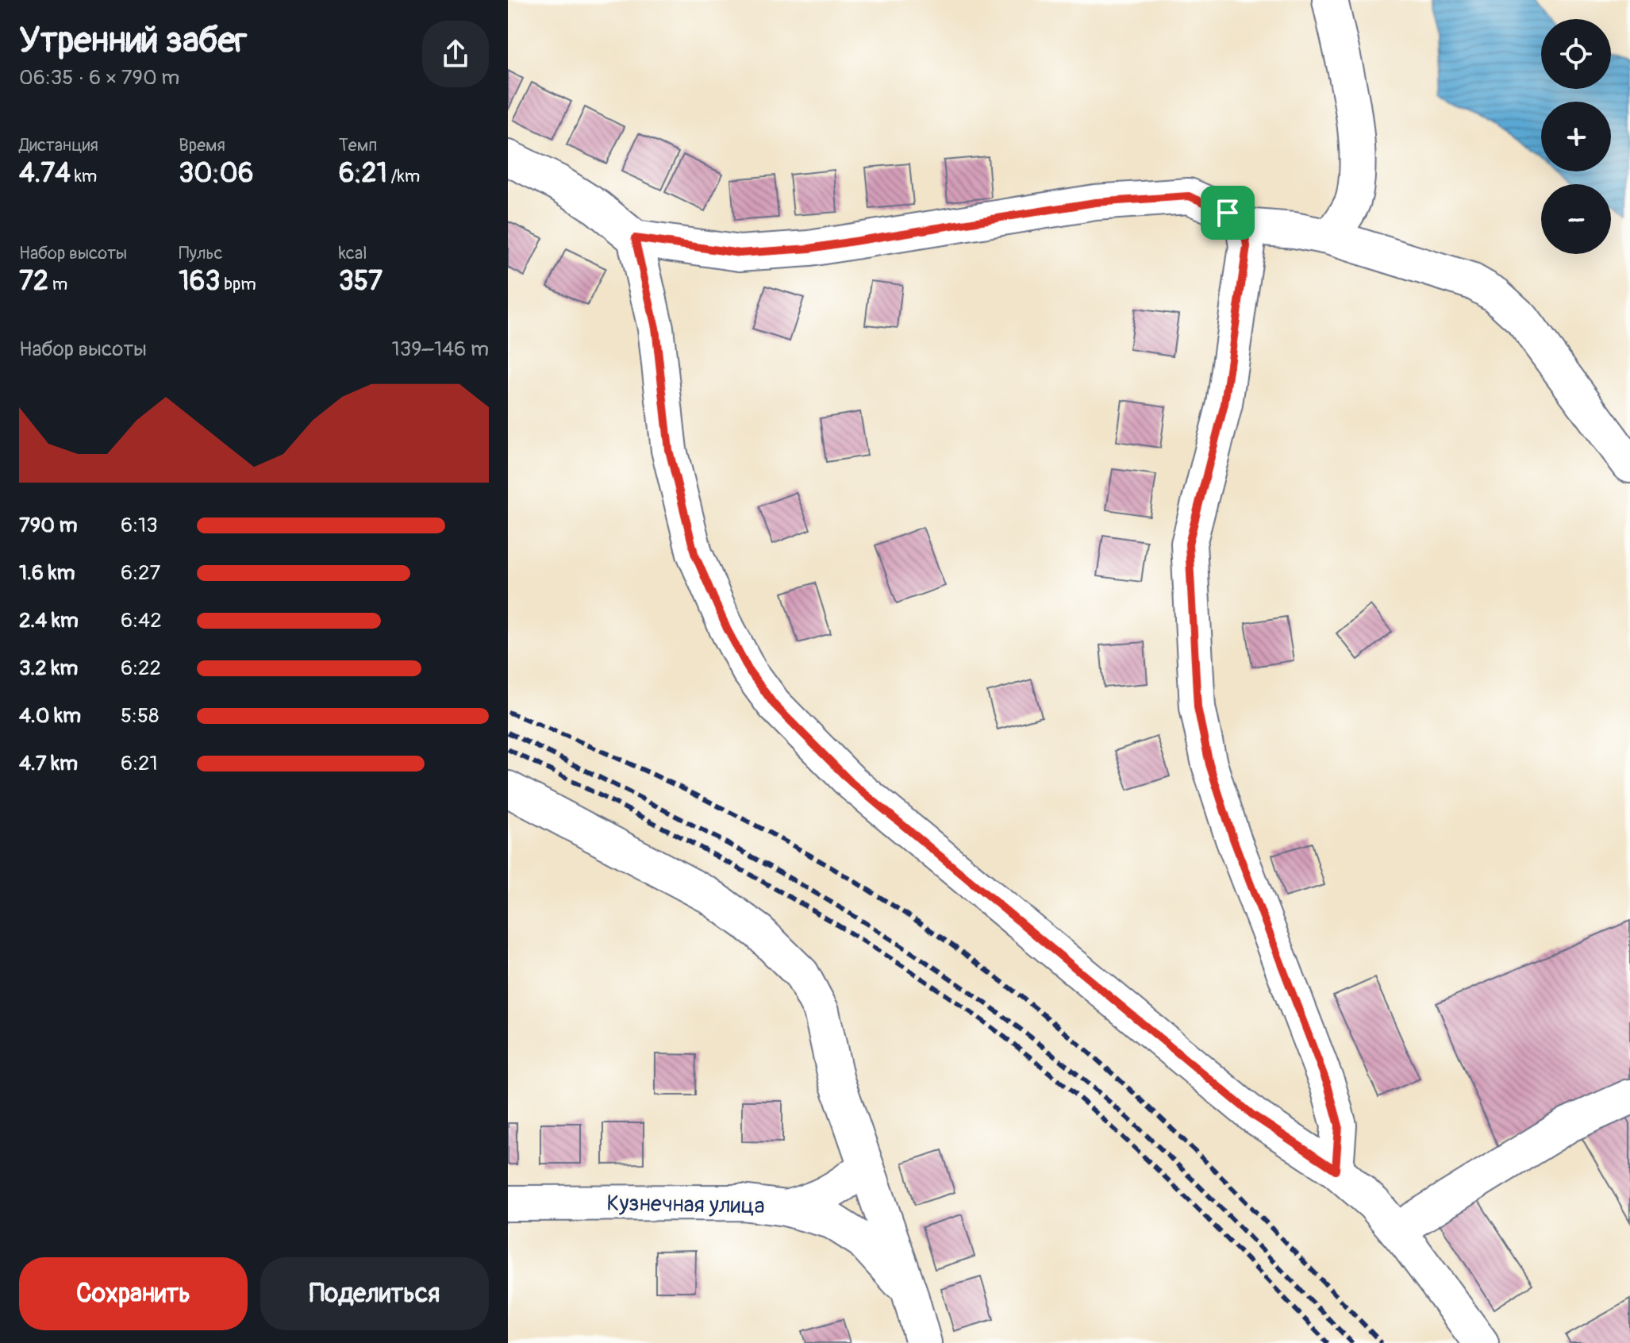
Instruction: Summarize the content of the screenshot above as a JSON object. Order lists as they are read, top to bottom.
{
  "streets": {
    "street": ["Кузнечная улица"]
  },
  "page": {
    "heading": ["Утренний забег", "06:35 · 6 × 790 m"],
    "map_buttons": ["+", "−"],
    "stats": [
      ["Дистанция", "4.74 km"],
      ["Время", "30:06"],
      ["Темп", "6:21 /km"],
      ["Набор высоты", "72 m"],
      ["Пульс", "163 bpm"],
      ["kcal", "357"]
    ],
    "chart": ["Набор высоты", "139–146 m"],
    "list": [
      {
        "name": "790 m",
        "note": "6:13"
      },
      {
        "name": "1.6 km",
        "note": "6:27"
      },
      {
        "name": "2.4 km",
        "note": "6:42"
      },
      {
        "name": "3.2 km",
        "note": "6:22"
      },
      {
        "name": "4.0 km",
        "note": "5:58"
      },
      {
        "name": "4.7 km",
        "note": "6:21"
      }
    ],
    "buttons": ["Сохранить", "Поделиться"]
  }
}
